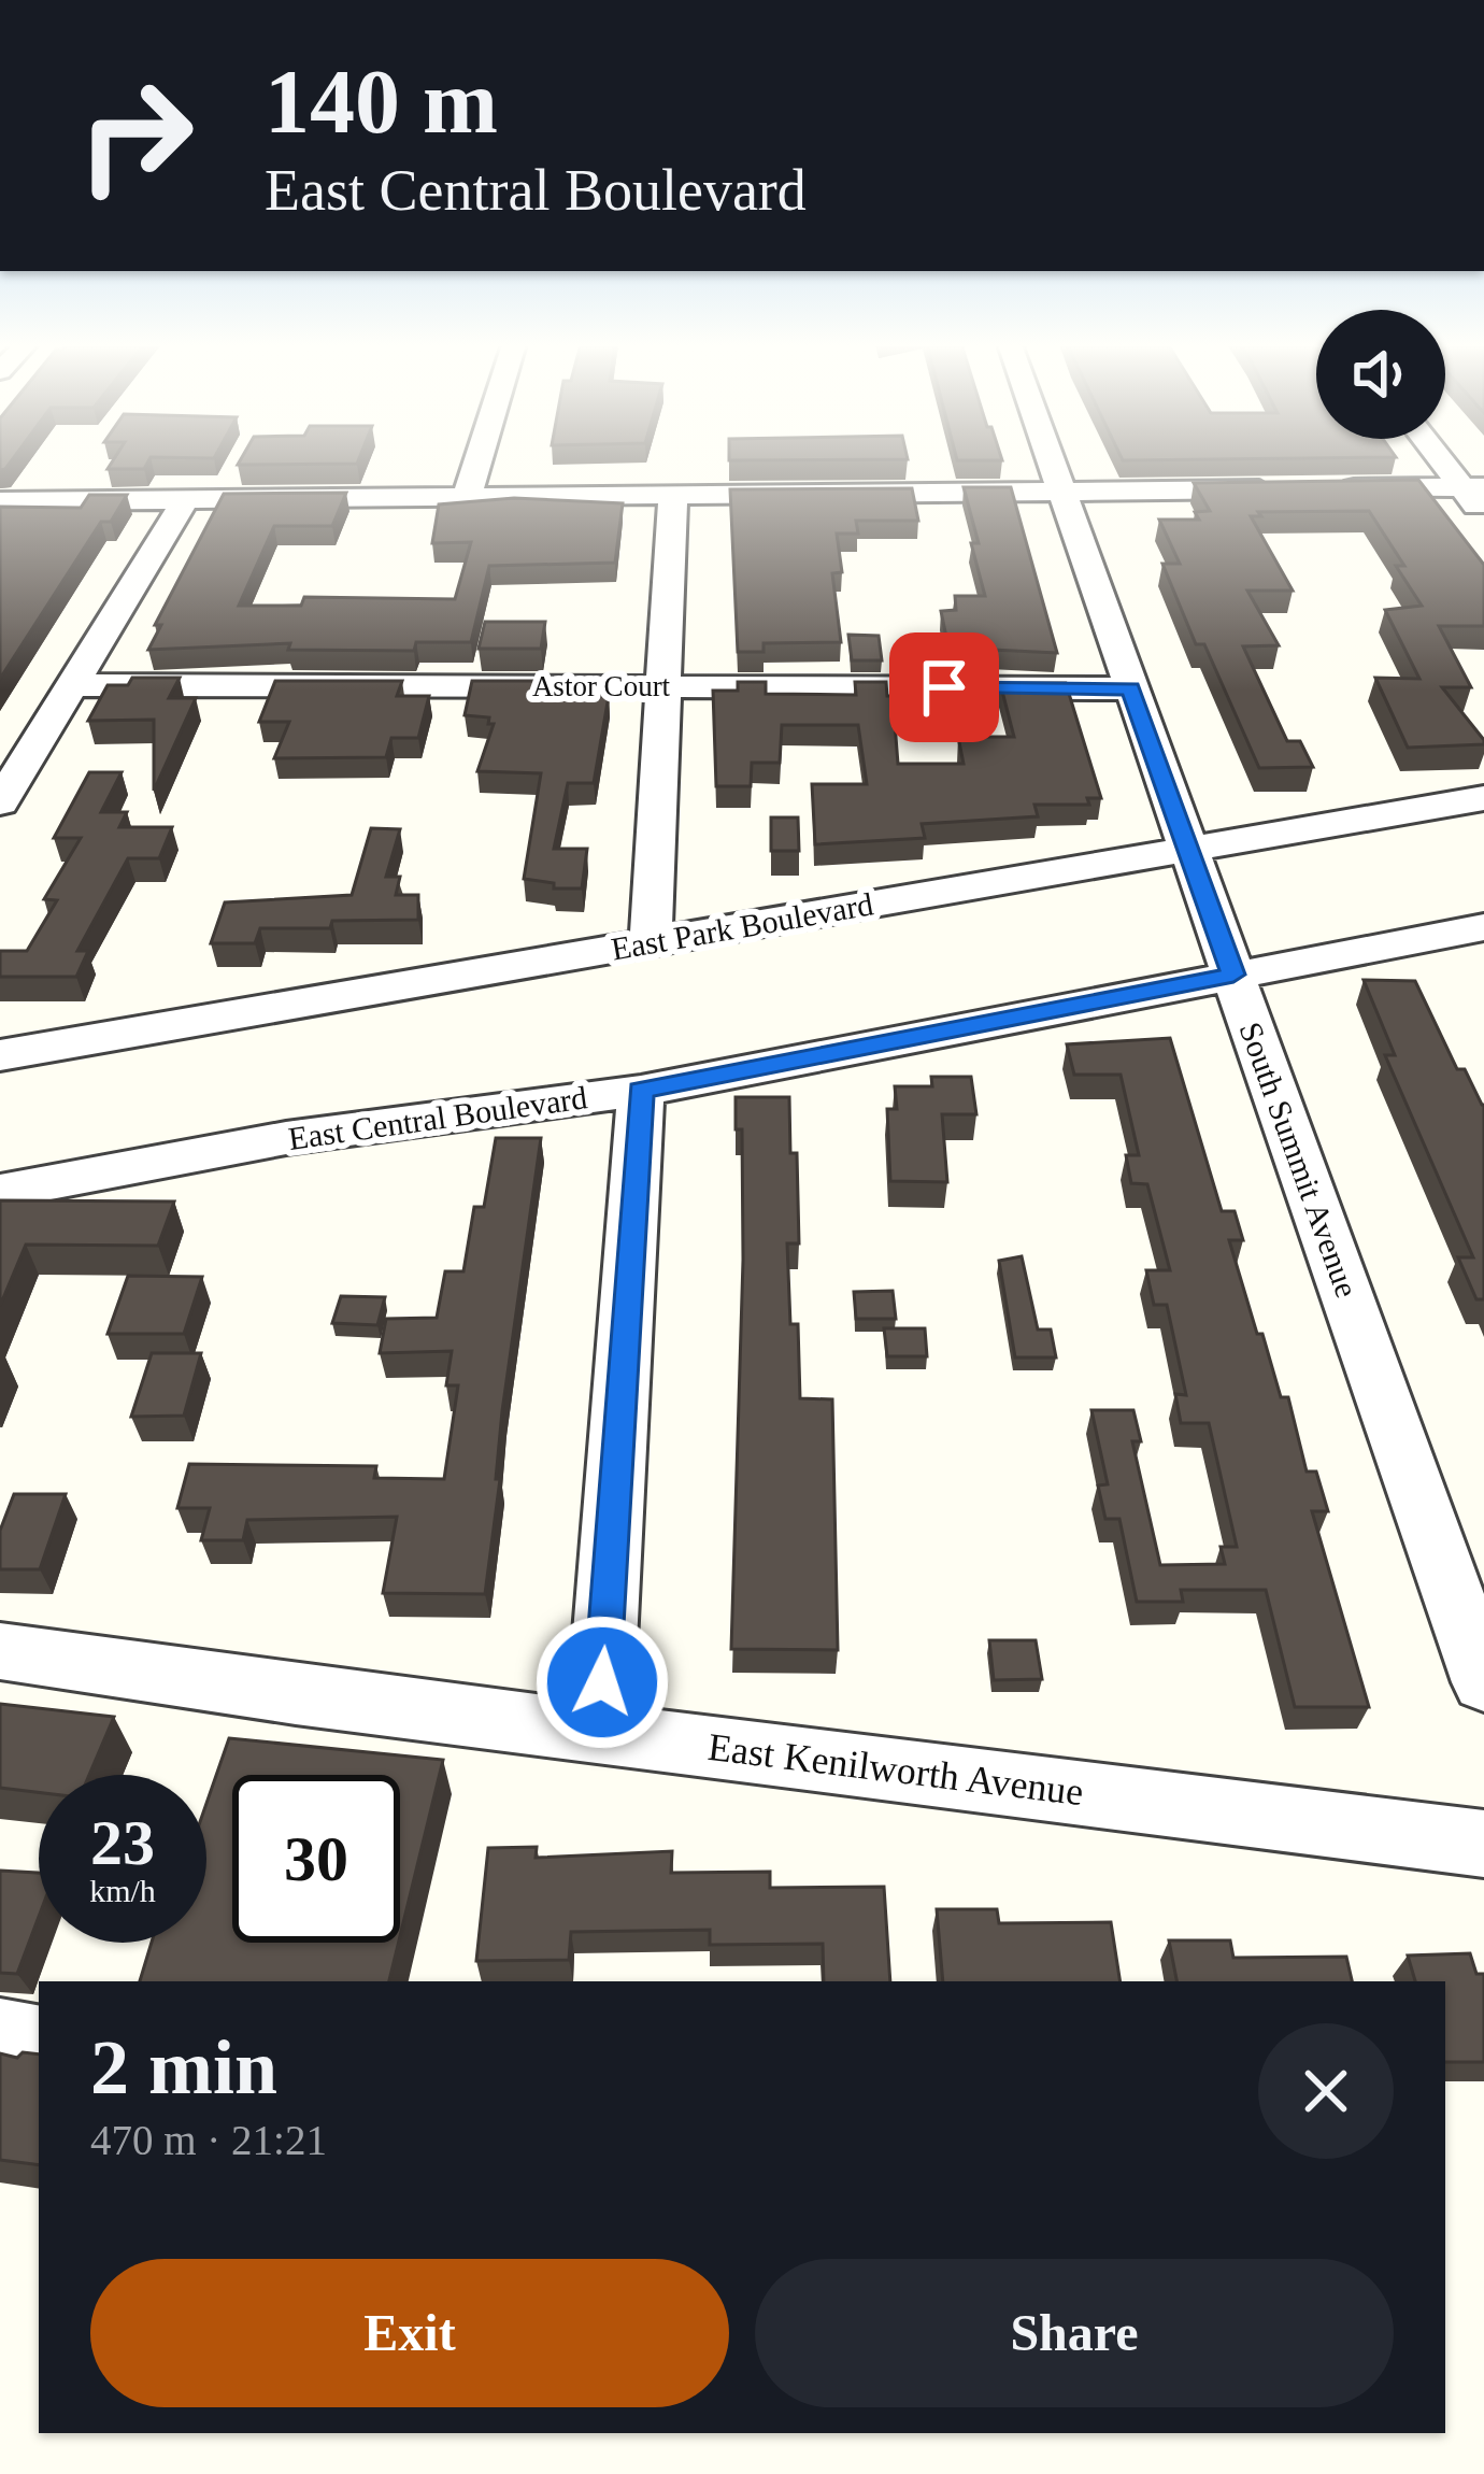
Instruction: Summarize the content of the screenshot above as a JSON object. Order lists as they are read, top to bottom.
{
  "streets": {
    "street": [
      "Astor Court",
      "East Park Boulevard",
      "East Central Boulevard",
      "South Summit Avenue",
      "East Kenilworth Avenue"
    ]
  },
  "crossings": [
    ["Astor Court", "South Summit Avenue"],
    ["East Park Boulevard", "South Summit Avenue"],
    ["East Central Boulevard", "South Summit Avenue"]
  ],
  "page": {
    "turn": ["140 m", "East Central Boulevard"],
    "speed": "23 km/h",
    "limit": "30",
    "heading": ["2 min", "470 m · 21:21"],
    "buttons": ["Exit", "Share"]
  }
}
